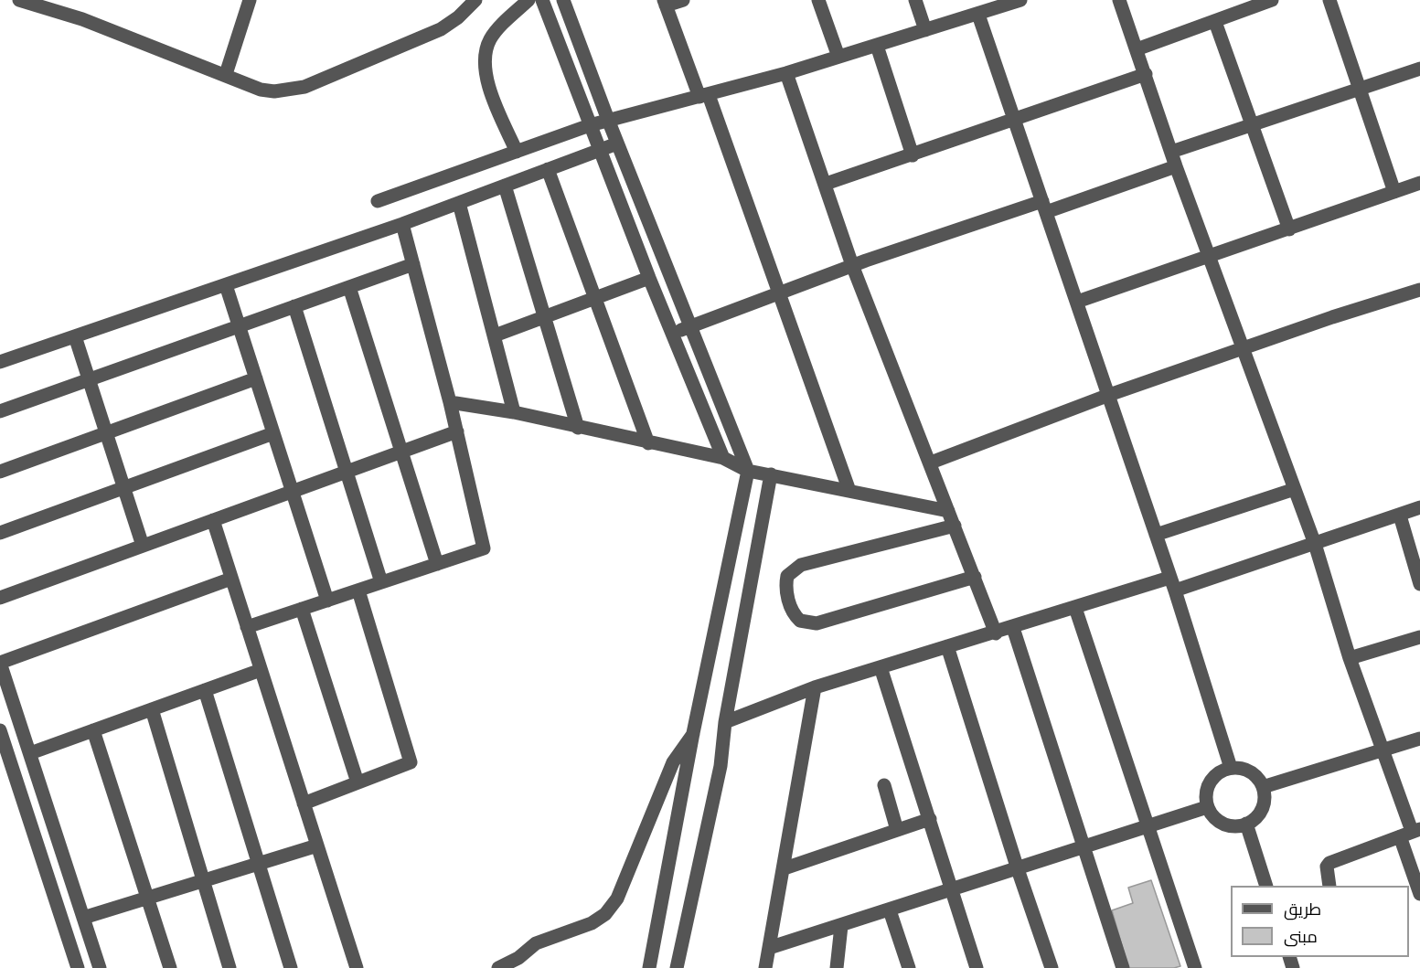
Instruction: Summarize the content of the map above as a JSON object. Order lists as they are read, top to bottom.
{
  "legend": ["طريق", "مبنى"]
}
